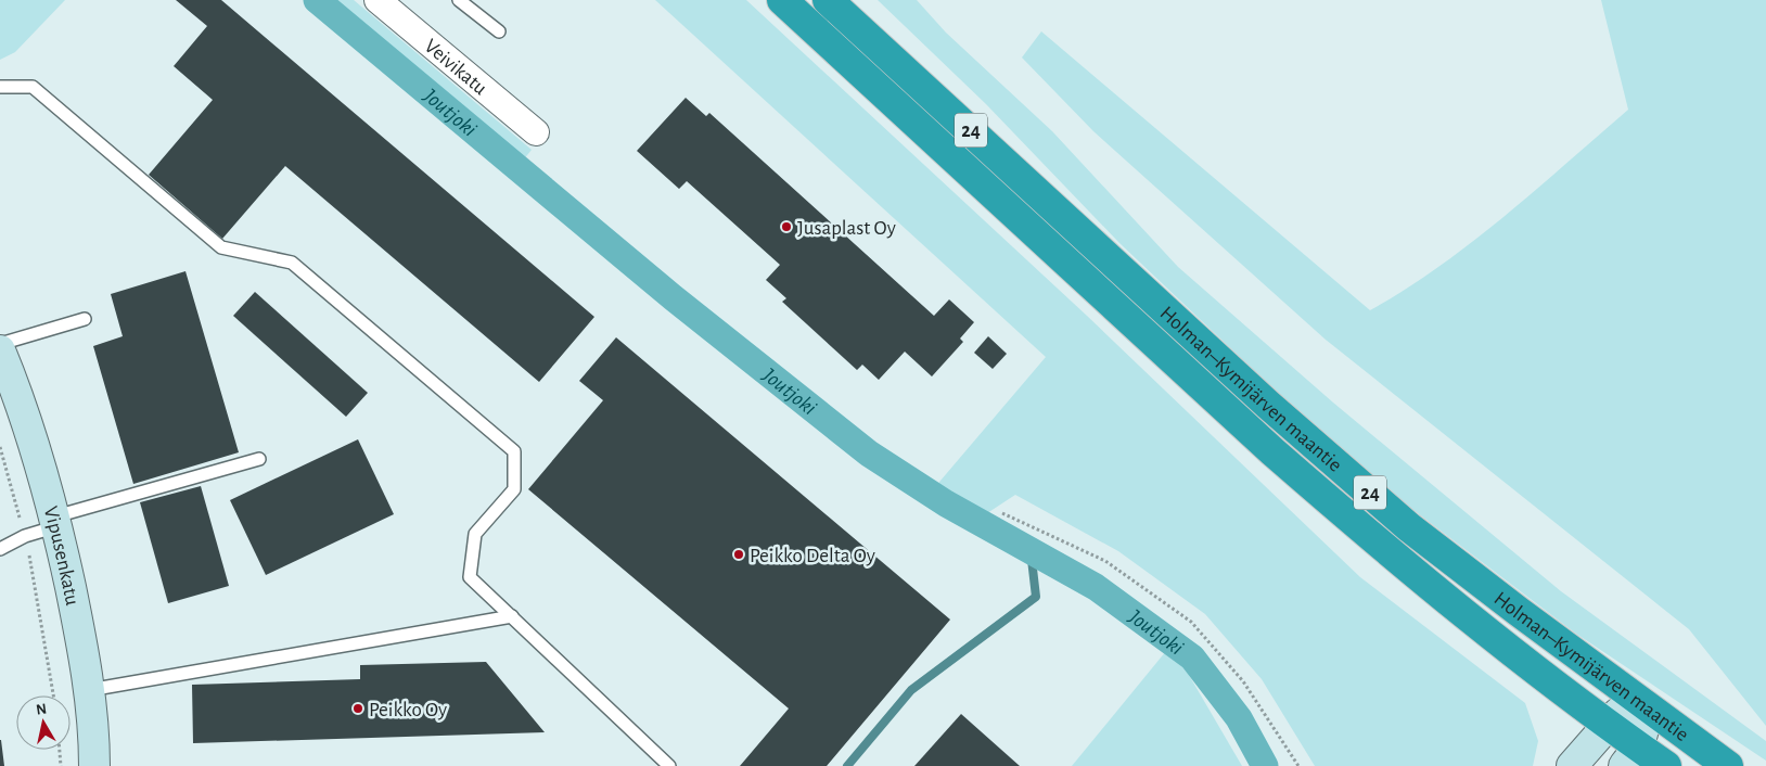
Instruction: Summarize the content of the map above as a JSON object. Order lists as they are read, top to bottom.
{
  "streets": {
    "highway": ["24", "Holman–Kymijärven maantie"],
    "street": ["Veivikatu", "Vipusenkatu"]
  },
  "water": ["Joutjoki"],
  "places": ["Jusaplast Oy", "Peikko Delta Oy", "Peikko Oy"],
  "north": "top"
}
